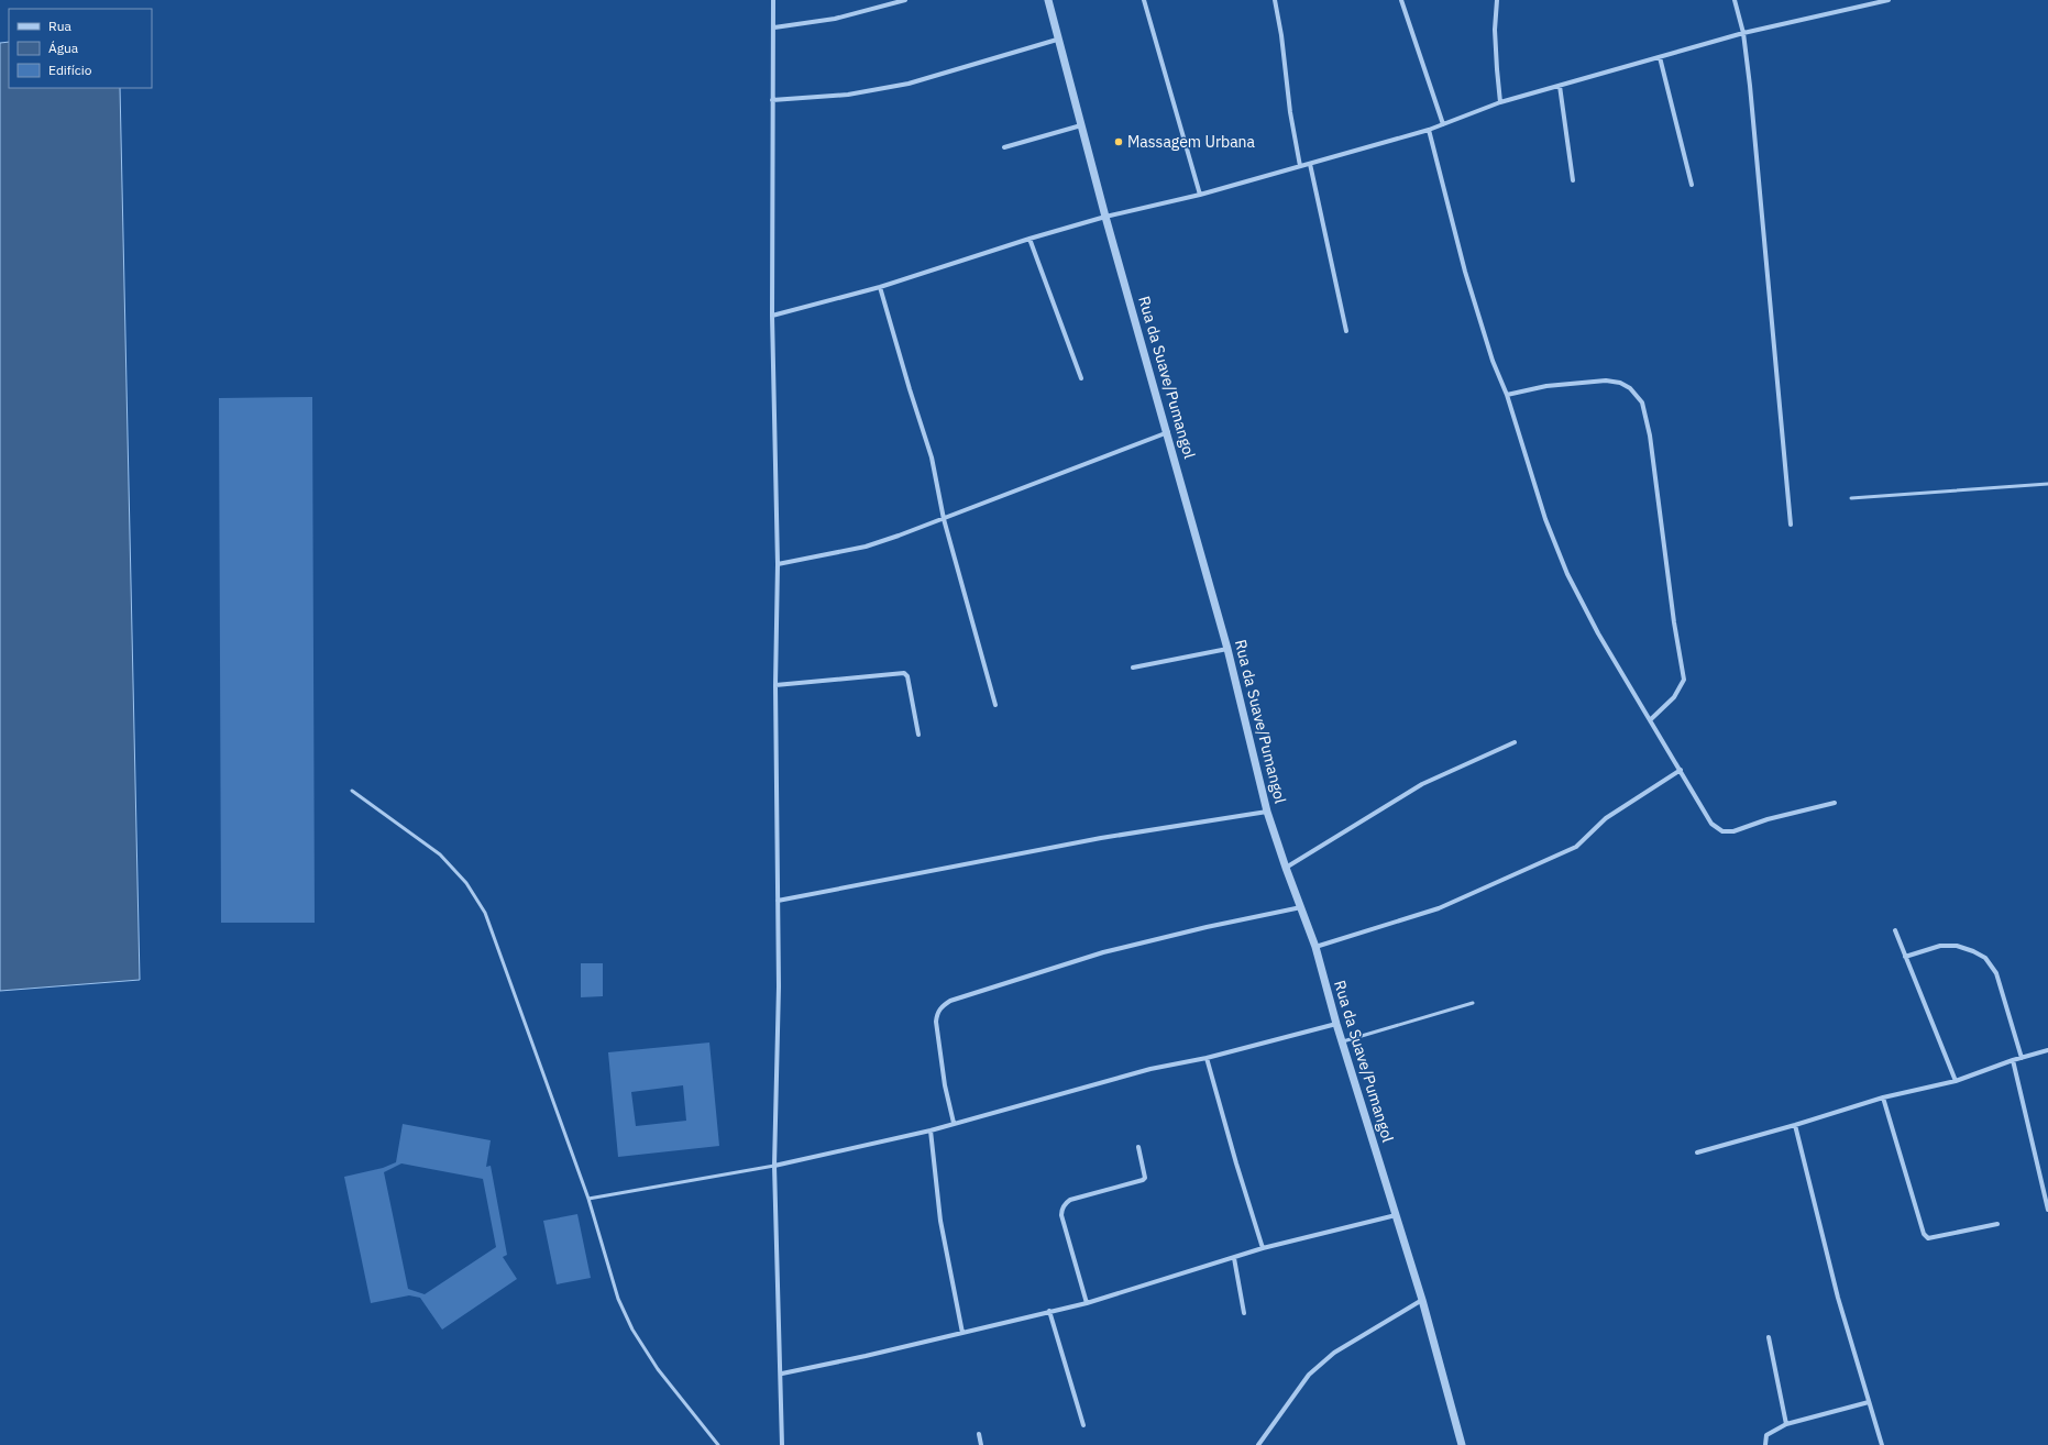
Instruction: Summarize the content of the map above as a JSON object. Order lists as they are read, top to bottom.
{
  "streets": {
    "street": ["Rua da Suave/Pumangol"]
  },
  "places": ["Massagem Urbana"],
  "legend": ["Rua", "Água", "Edifício"]
}
